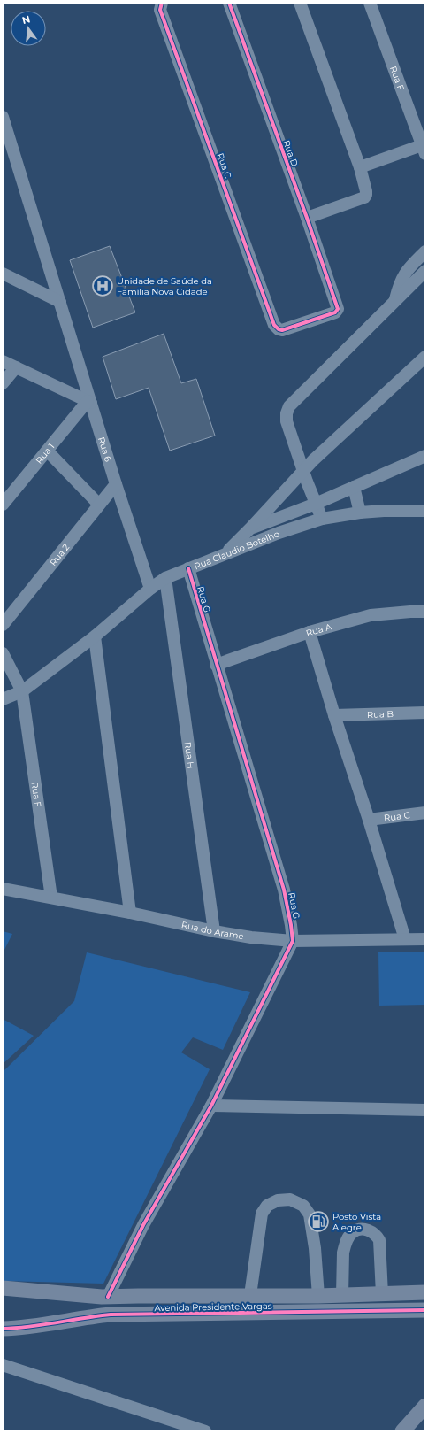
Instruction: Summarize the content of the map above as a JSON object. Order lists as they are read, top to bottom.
{
  "streets": {
    "main road": ["Avenida Presidente Vargas"],
    "street": [
      "Rua F",
      "Rua D",
      "Rua C",
      "Rua 6",
      "Rua 1",
      "Rua Claudio Botelho",
      "Rua 2",
      "Rua G",
      "Rua A",
      "Rua B",
      "Rua H",
      "Rua do Arame"
    ]
  },
  "crossings": [
    ["Rua F", "Rua Claudio Botelho"],
    ["Rua F", "Rua do Arame"],
    ["Rua D", "Rua C"],
    ["Rua 6", "Rua 1"],
    ["Rua 6", "Rua Claudio Botelho"],
    ["Rua 6", "Rua 2"],
    ["Rua Claudio Botelho", "Rua G"],
    ["Rua Claudio Botelho", "Rua H"],
    ["Rua G", "Rua A"],
    ["Rua G", "Rua do Arame"],
    ["Rua H", "Rua do Arame"]
  ],
  "places": {
    "hospital": ["Unidade de Saúde da Família Nova Cidade"],
    "fuel station": ["Posto Vista Alegre"]
  },
  "north": "top"
}
